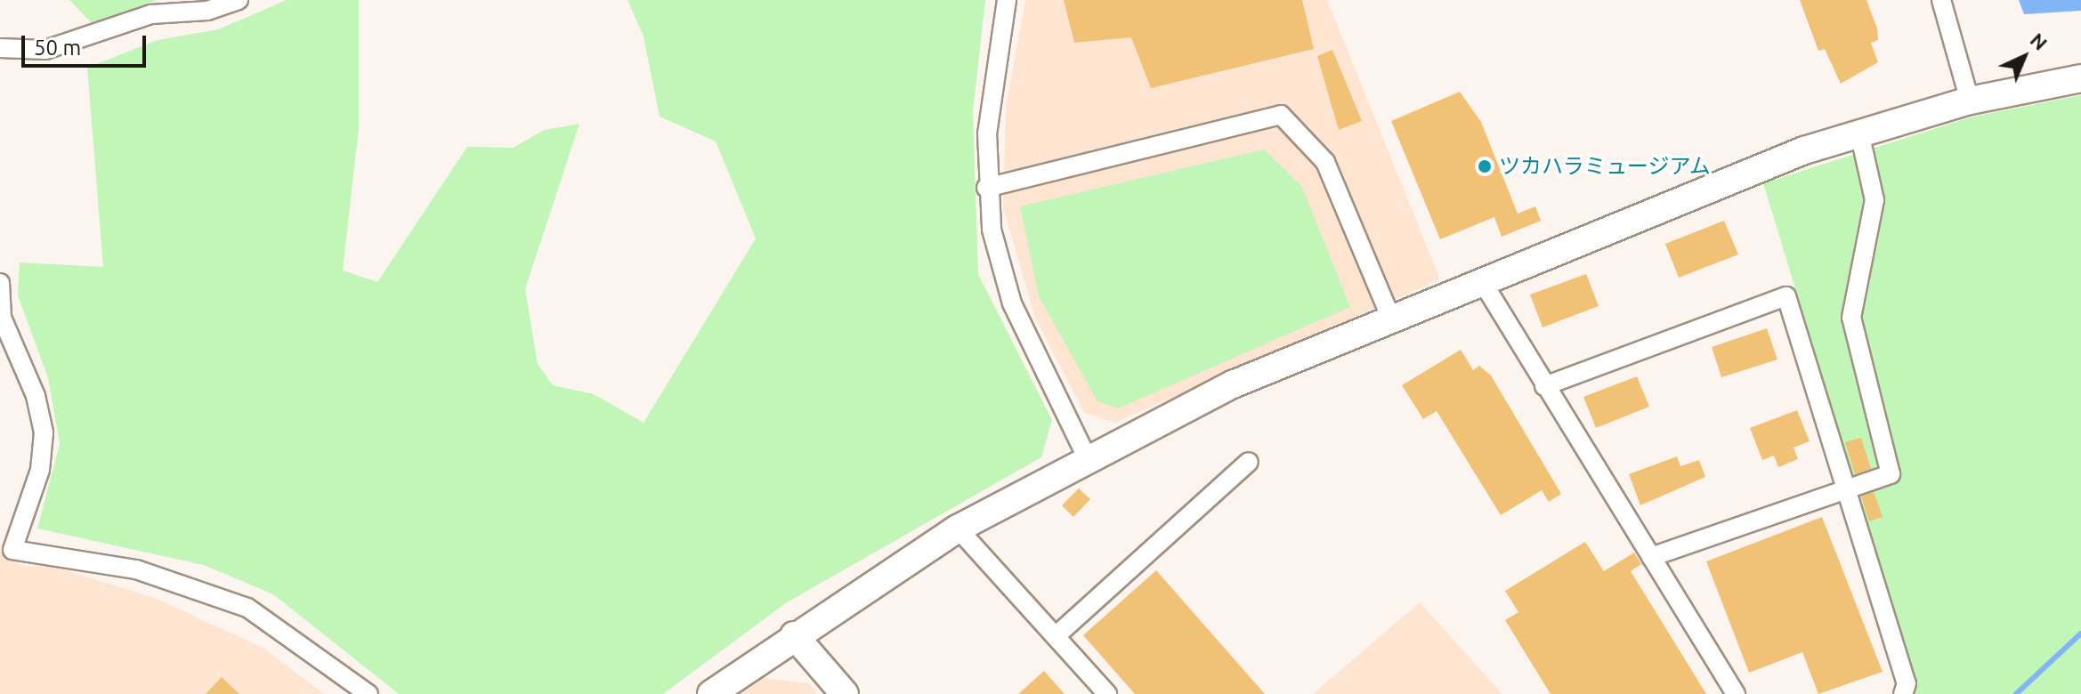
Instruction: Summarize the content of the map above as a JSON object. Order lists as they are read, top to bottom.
{
  "places": ["ツカハラミュージアム"],
  "scale_bar": "50 m",
  "north": "top right"
}
